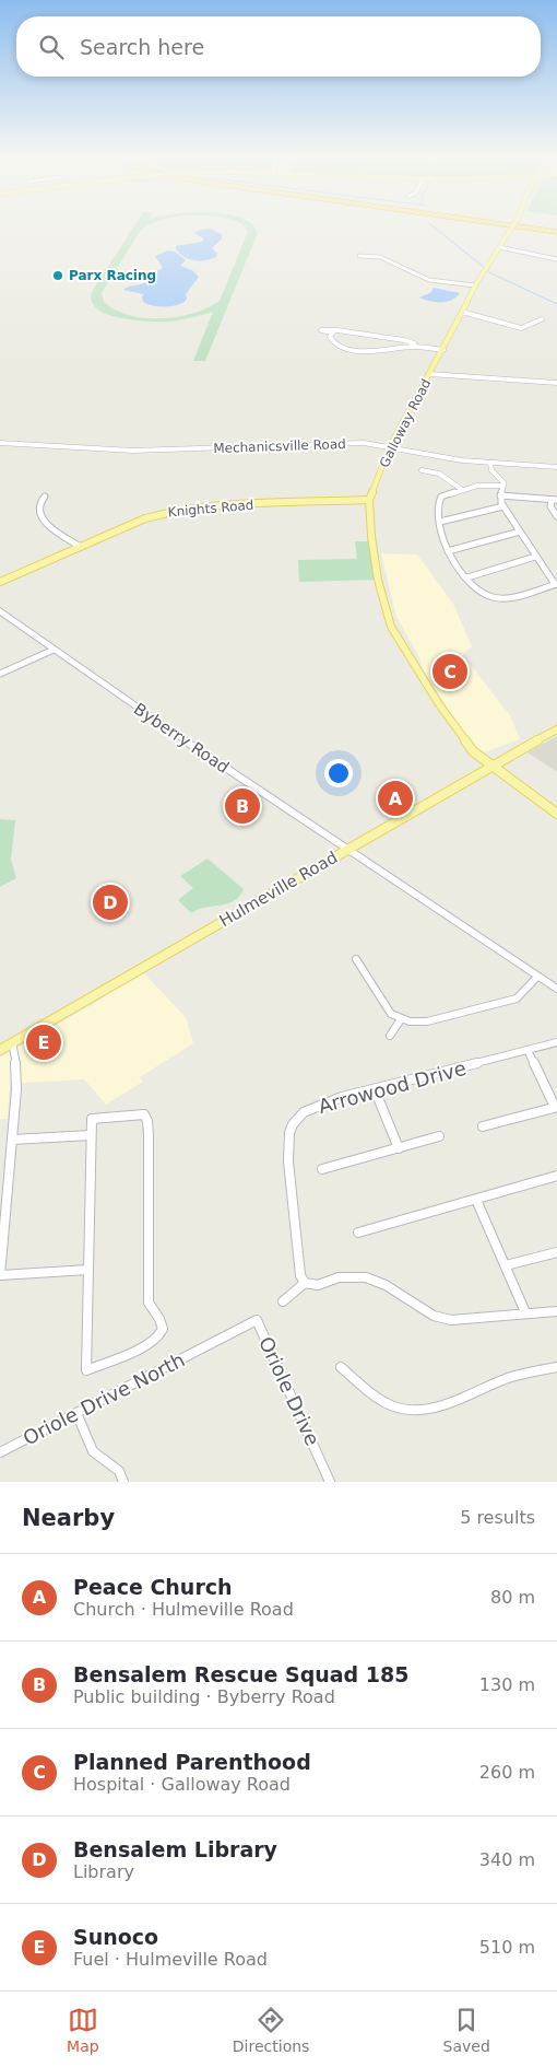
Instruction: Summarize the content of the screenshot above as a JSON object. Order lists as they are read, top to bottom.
{
  "streets": {
    "main road": ["Galloway Road", "Knights Road", "Hulmeville Road"],
    "street": [
      "Mechanicsville Road",
      "Byberry Road",
      "Arrowood Drive",
      "Oriole Drive",
      "Oriole Drive North"
    ]
  },
  "crossings": [
    ["Galloway Road", "Mechanicsville Road"],
    ["Galloway Road", "Knights Road"],
    ["Galloway Road", "Hulmeville Road"],
    ["Byberry Road", "Hulmeville Road"],
    ["Oriole Drive", "Oriole Drive North"]
  ],
  "places": ["Parx Racing"],
  "page": {
    "search": "Search here",
    "pins": [
      "C",
      "A",
      "B",
      "D",
      "E"
    ],
    "heading": ["Nearby", "5 results"],
    "list": [
      {
        "mark": "A",
        "name": "Peace Church",
        "note": "Church · Hulmeville Road",
        "value": "80 m"
      },
      {
        "mark": "B",
        "name": "Bensalem Rescue Squad 185",
        "note": "Public building · Byberry Road",
        "value": "130 m"
      },
      {
        "mark": "C",
        "name": "Planned Parenthood",
        "note": "Hospital · Galloway Road",
        "value": "260 m"
      },
      {
        "mark": "D",
        "name": "Bensalem Library",
        "note": "Library",
        "value": "340 m"
      },
      {
        "mark": "E",
        "name": "Sunoco",
        "note": "Fuel · Hulmeville Road",
        "value": "510 m"
      }
    ],
    "nav": ["Map", "Directions", "Saved"]
  }
}
